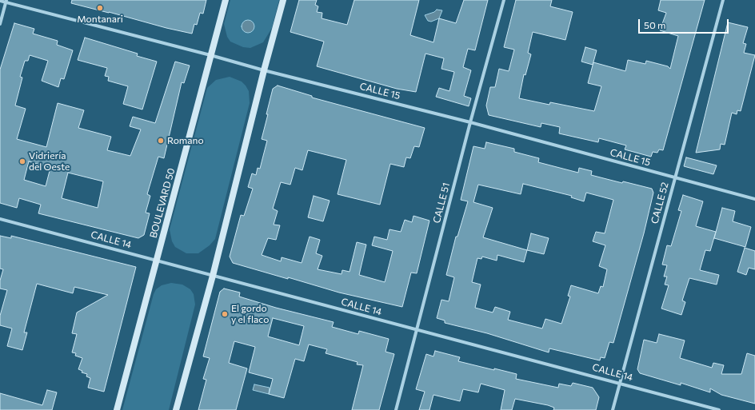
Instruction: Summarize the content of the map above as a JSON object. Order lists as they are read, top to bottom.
{
  "streets": {
    "main road": ["BOULEVARD 50"],
    "street": [
      "CALLE 15",
      "CALLE 51",
      "CALLE 52",
      "CALLE 14"
    ]
  },
  "crossings": [
    ["CALLE 15", "BOULEVARD 50"],
    ["CALLE 15", "CALLE 51"],
    ["CALLE 15", "CALLE 52"],
    ["BOULEVARD 50", "CALLE 14"],
    ["CALLE 51", "CALLE 14"],
    ["CALLE 52", "CALLE 14"]
  ],
  "places": [
    "Montanari",
    "Romano",
    "Vidriería del Oeste",
    "El gordo y el flaco"
  ],
  "scale_bar": "50 m"
}
